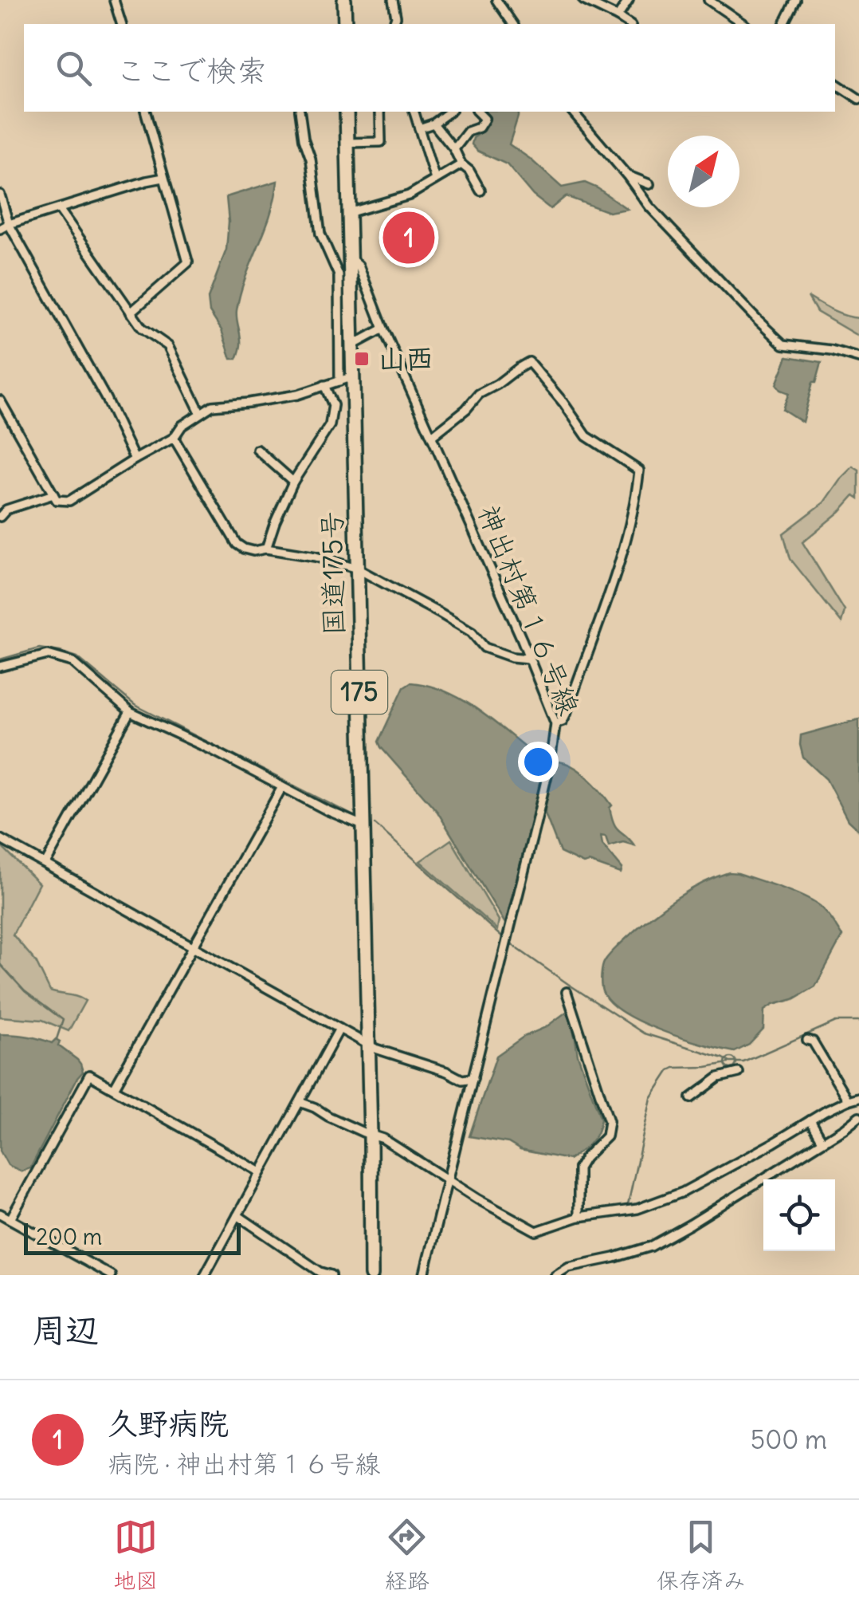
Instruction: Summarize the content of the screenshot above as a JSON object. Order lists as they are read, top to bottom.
{
  "streets": {
    "highway": ["国道175号", "175"],
    "street": ["神出村第１６号線"]
  },
  "crossings": [
    ["国道175号", "神出村第１６号線"]
  ],
  "places": {
    "transit": ["山西"]
  },
  "scale_bar": "200 m",
  "north": "top right",
  "page": {
    "search": "ここで検索",
    "pins": "1",
    "scale": "200 m",
    "heading": "周辺",
    "list": [
      {
        "mark": "1",
        "name": "久野病院",
        "note": "病院 · 神出村第１６号線",
        "value": "500 m"
      }
    ],
    "nav": ["地図", "経路", "保存済み"]
  }
}
